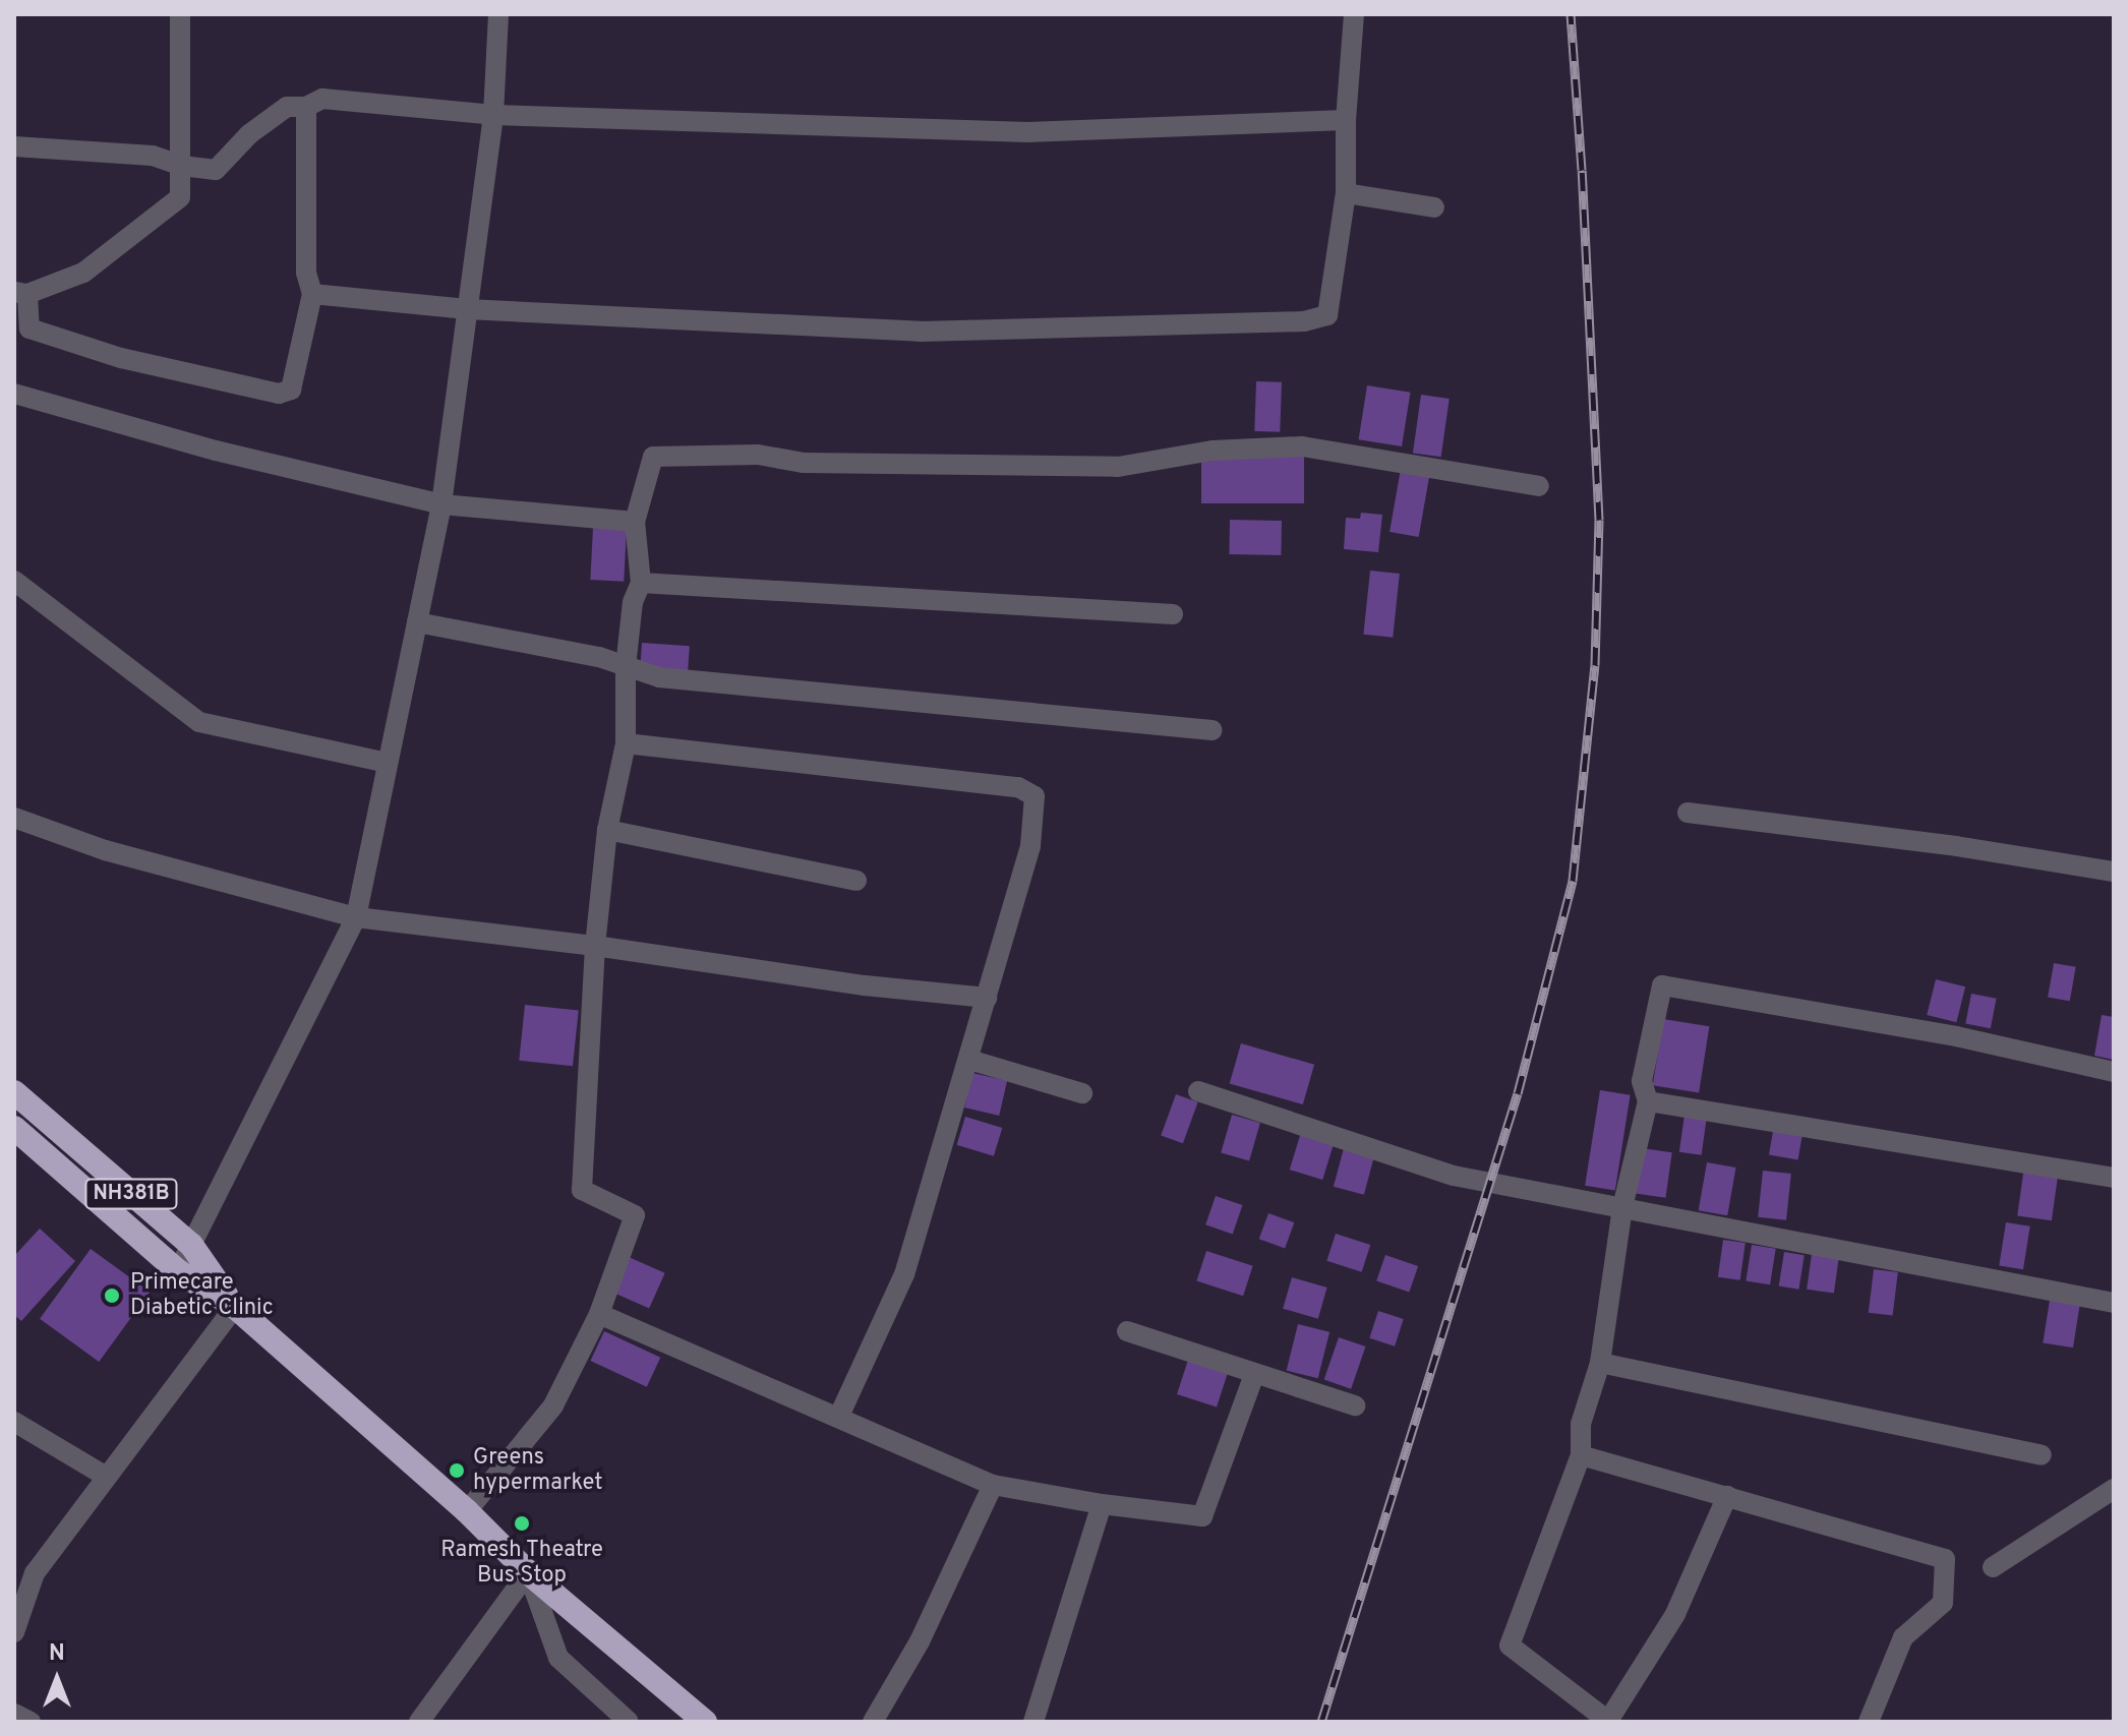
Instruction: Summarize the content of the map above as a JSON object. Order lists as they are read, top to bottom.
{
  "streets": {
    "highway": ["NH381B"]
  },
  "places": ["Primecare Diabetic Clinic", "Greens hypermarket", "Ramesh Theatre Bus Stop"],
  "north": "top"
}
